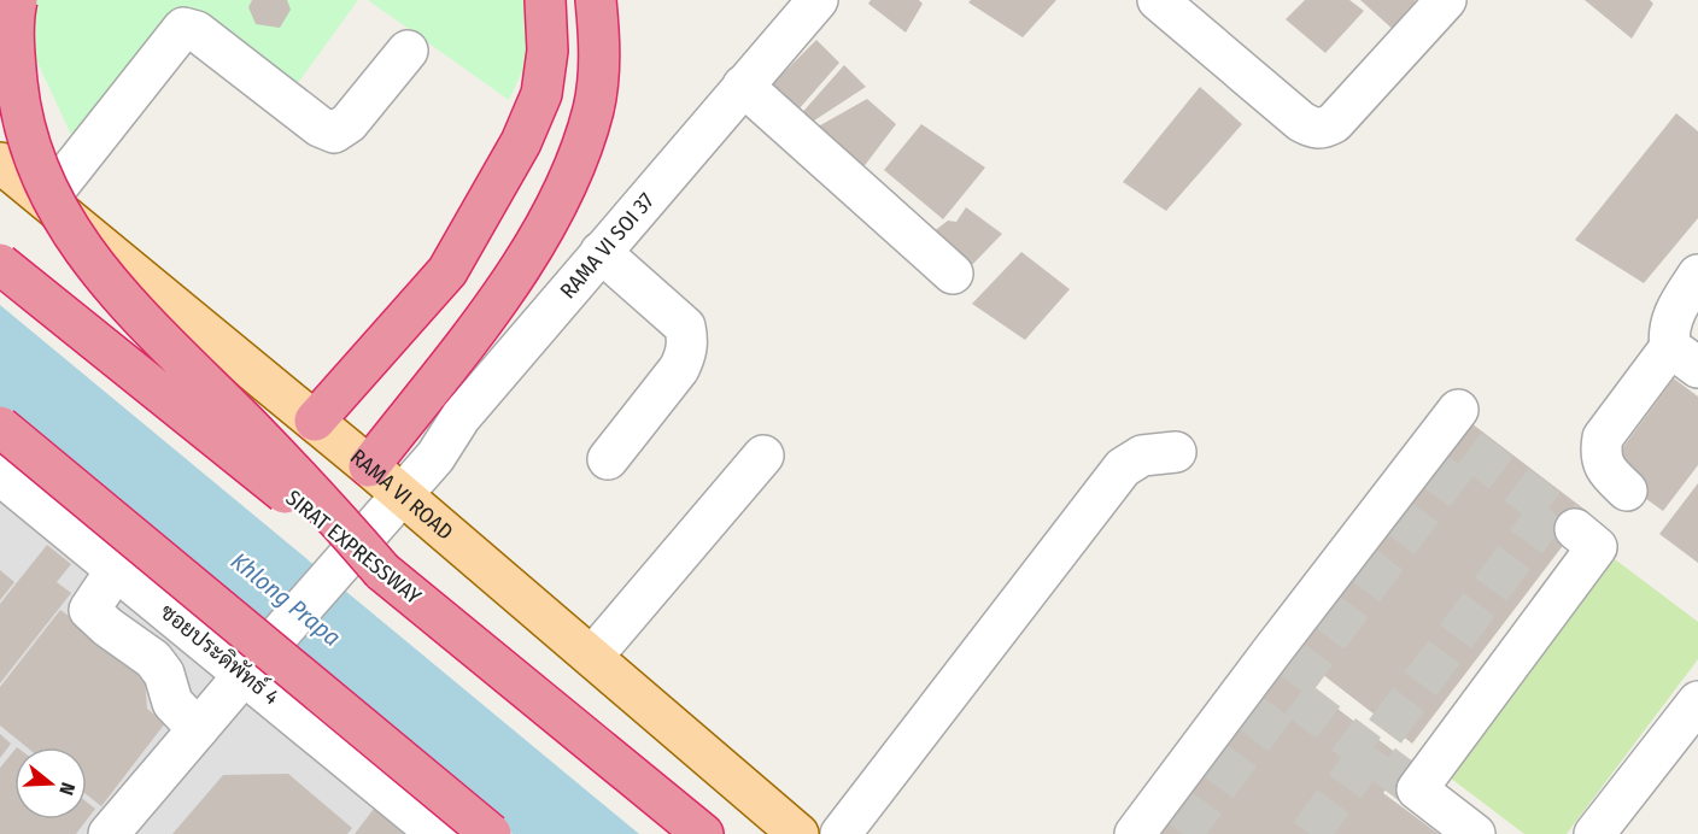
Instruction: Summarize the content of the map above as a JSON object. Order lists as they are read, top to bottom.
{
  "streets": {
    "highway": ["SIRAT EXPRESSWAY"],
    "main road": ["RAMA VI ROAD"],
    "street": ["RAMA VI SOI 37", "ซอยประดิพัทธ์ 4"]
  },
  "crossings": [
    ["RAMA VI SOI 37", "RAMA VI ROAD"],
    ["RAMA VI SOI 37", "ซอยประดิพัทธ์ 4"]
  ],
  "water": ["Khlong Prapa"],
  "north": "right"
}
